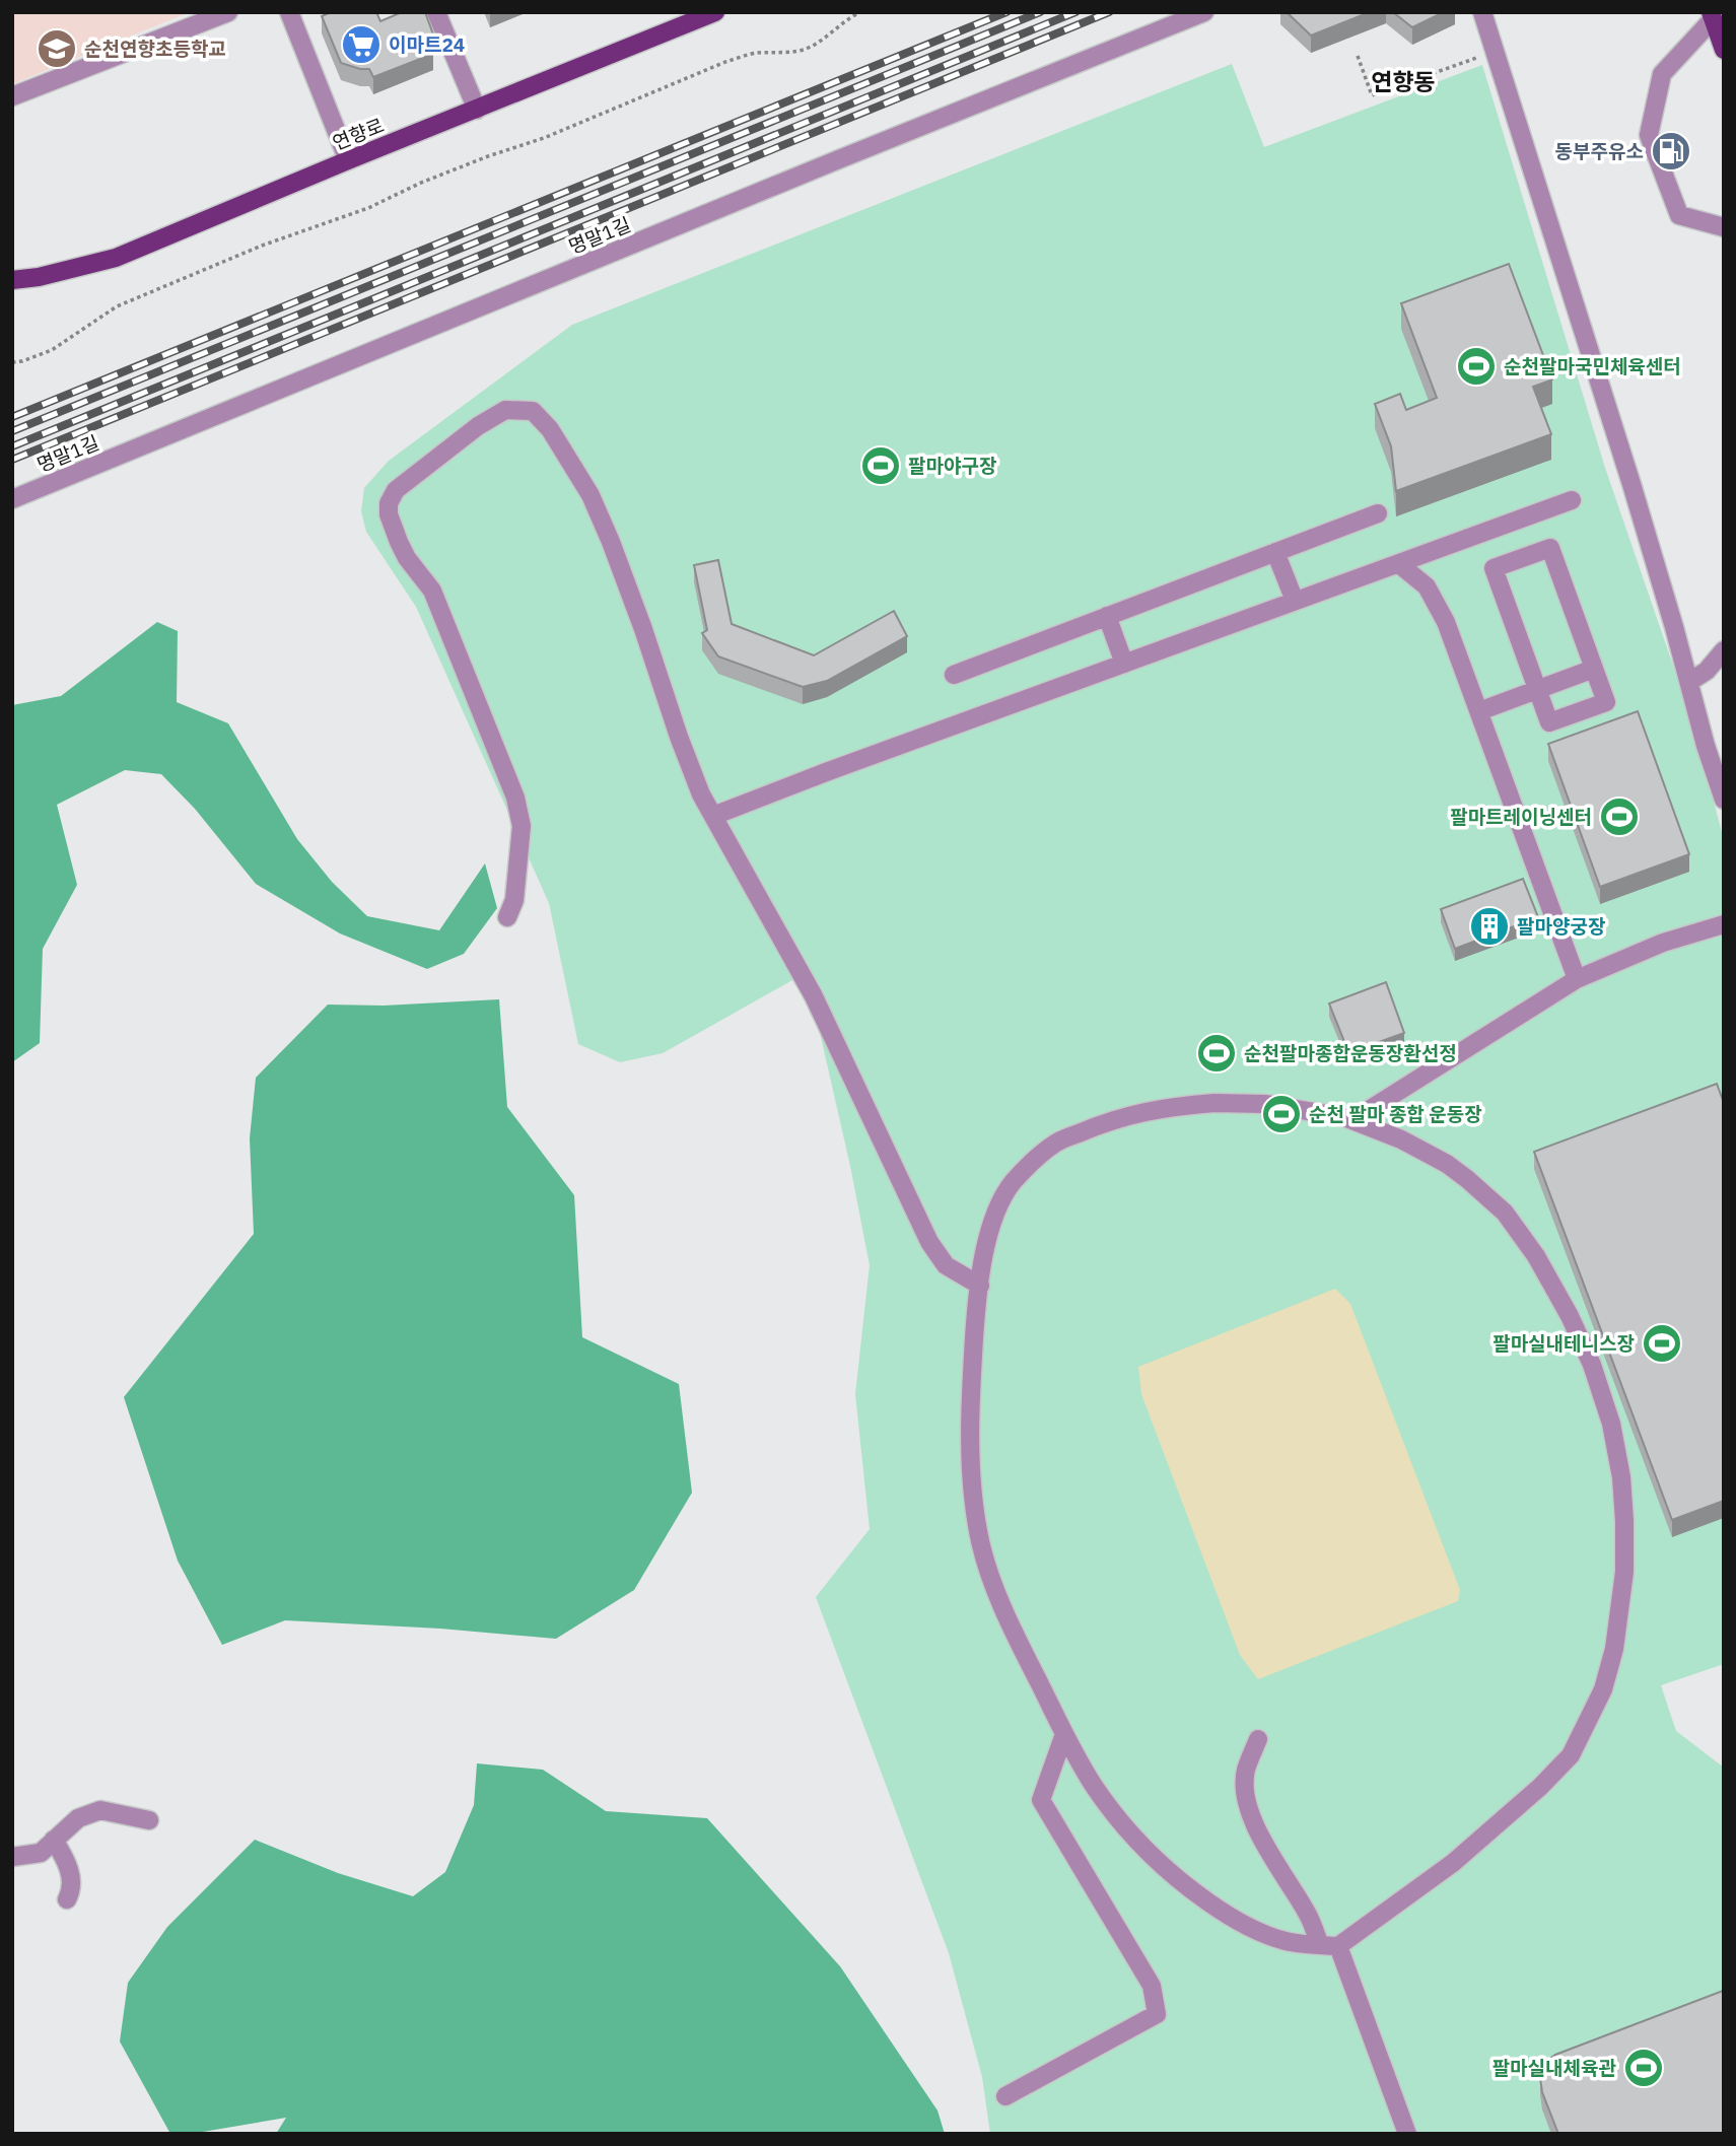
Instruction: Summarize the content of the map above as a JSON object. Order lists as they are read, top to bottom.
{
  "streets": {
    "main road": ["연향로"],
    "street": ["명말1길"]
  },
  "districts": ["연향동"],
  "places": {
    "supermarket": ["이마트24"],
    "school or university": ["순천연향초등학교"],
    "fuel station": ["동부주유소"],
    "sports": [
      "순천팔마국민체육센터",
      "팔마야구장",
      "팔마트레이닝센터",
      "순천팔마종합운동장환선정",
      "순천 팔마 종합 운동장",
      "팔마실내테니스장",
      "팔마실내체육관"
    ],
    "building": ["팔마양궁장"]
  }
}
